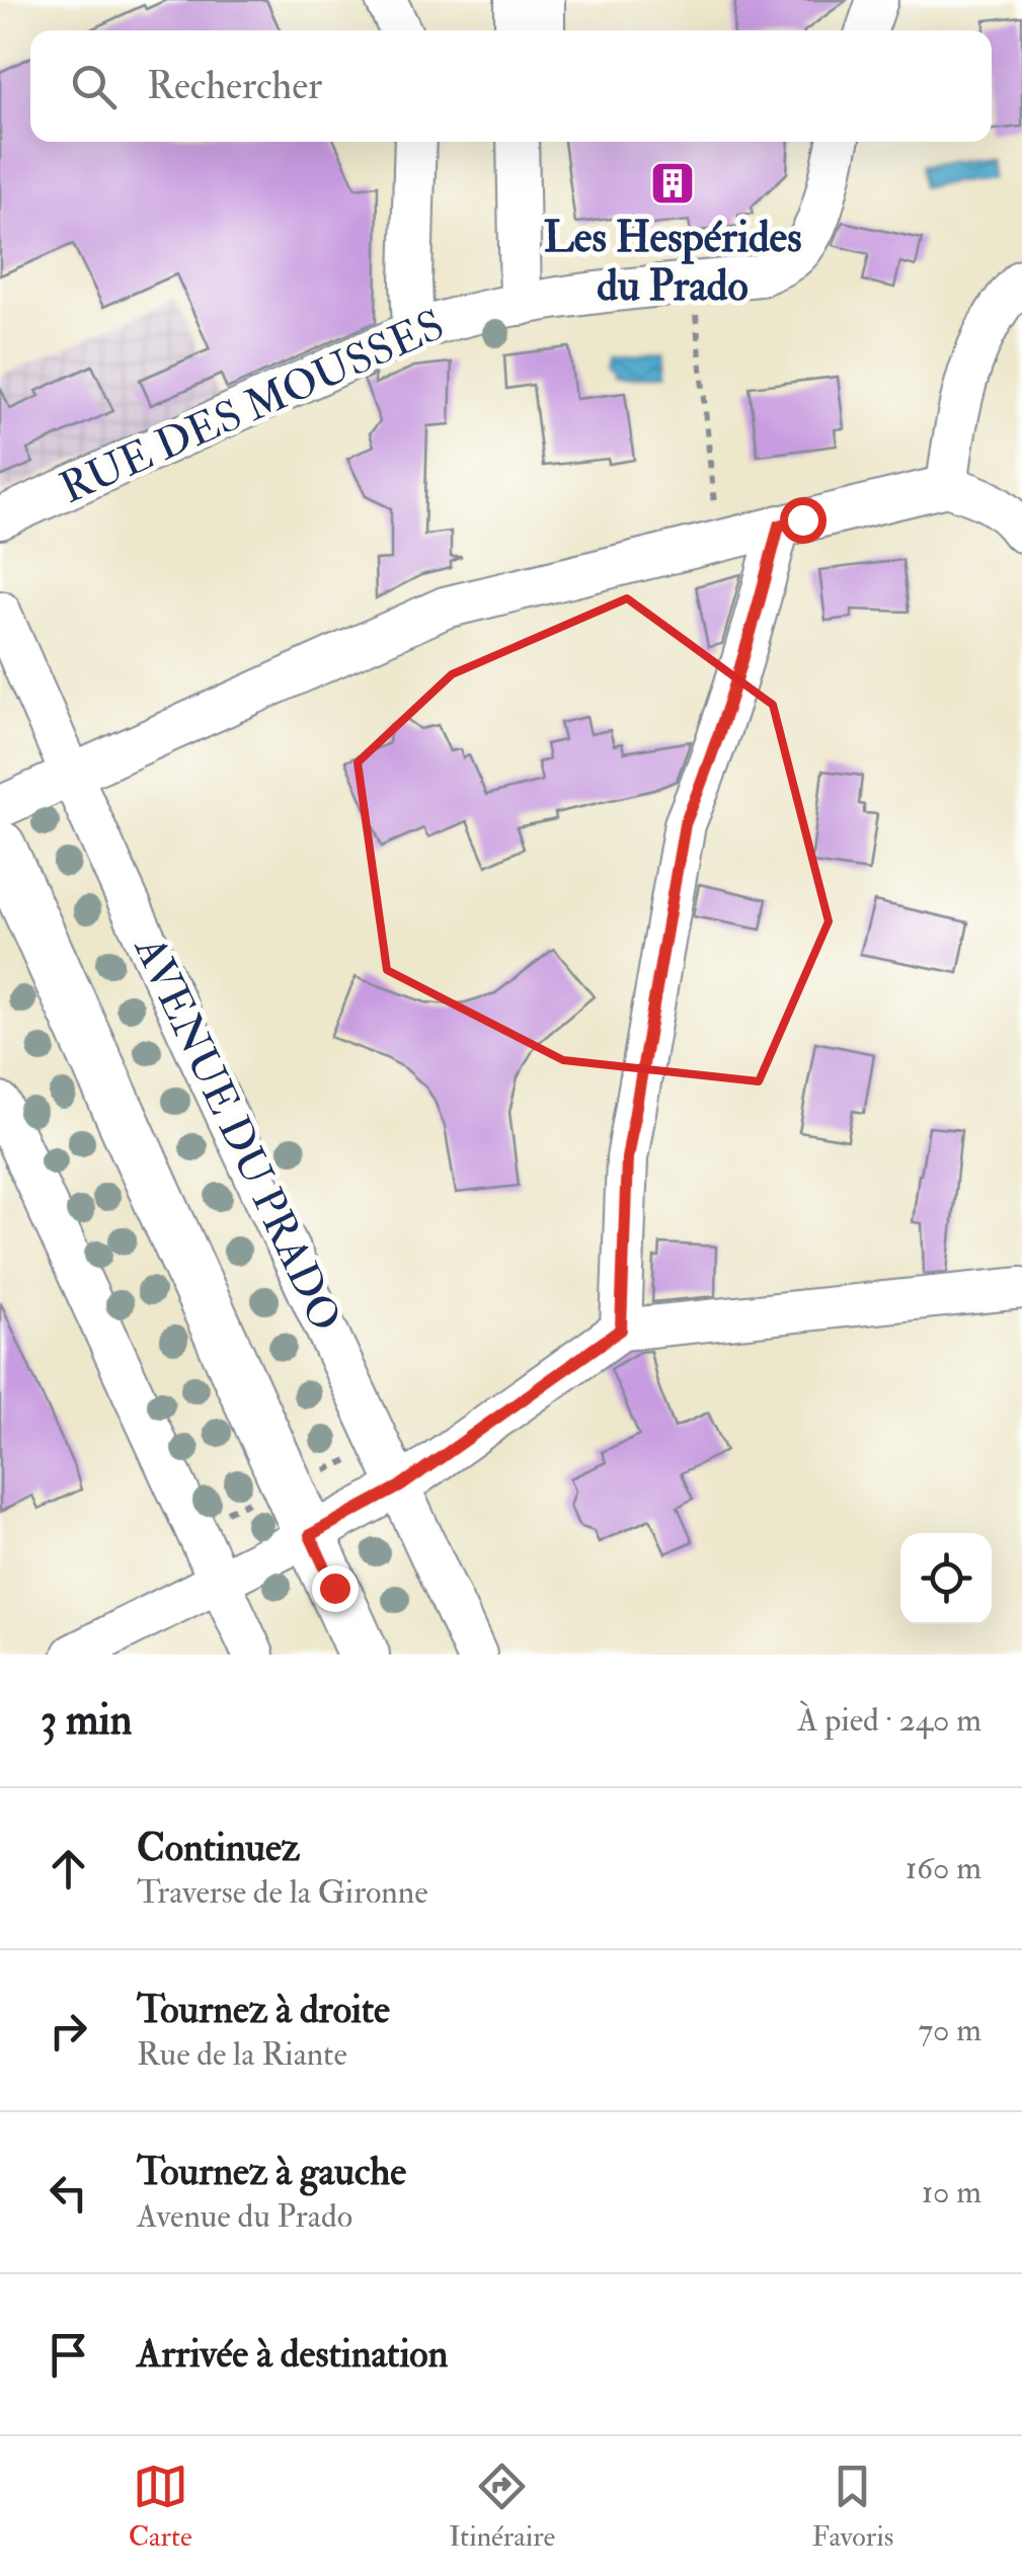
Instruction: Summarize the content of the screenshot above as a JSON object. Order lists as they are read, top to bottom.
{
  "streets": {
    "street": ["RUE DES MOUSSES", "AVENUE DU PRADO"]
  },
  "places": {
    "building": ["Les Hespérides du Prado"]
  },
  "page": {
    "search": "Rechercher",
    "heading": ["3 min", "À pied · 240 m"],
    "list": [
      ["Continuez", "Traverse de la Gironne", "160 m"],
      ["Tournez à droite", "Rue de la Riante", "70 m"],
      ["Tournez à gauche", "Avenue du Prado", "10 m"],
      "Arrivée à destination"
    ],
    "nav": ["Carte", "Itinéraire", "Favoris"]
  }
}
